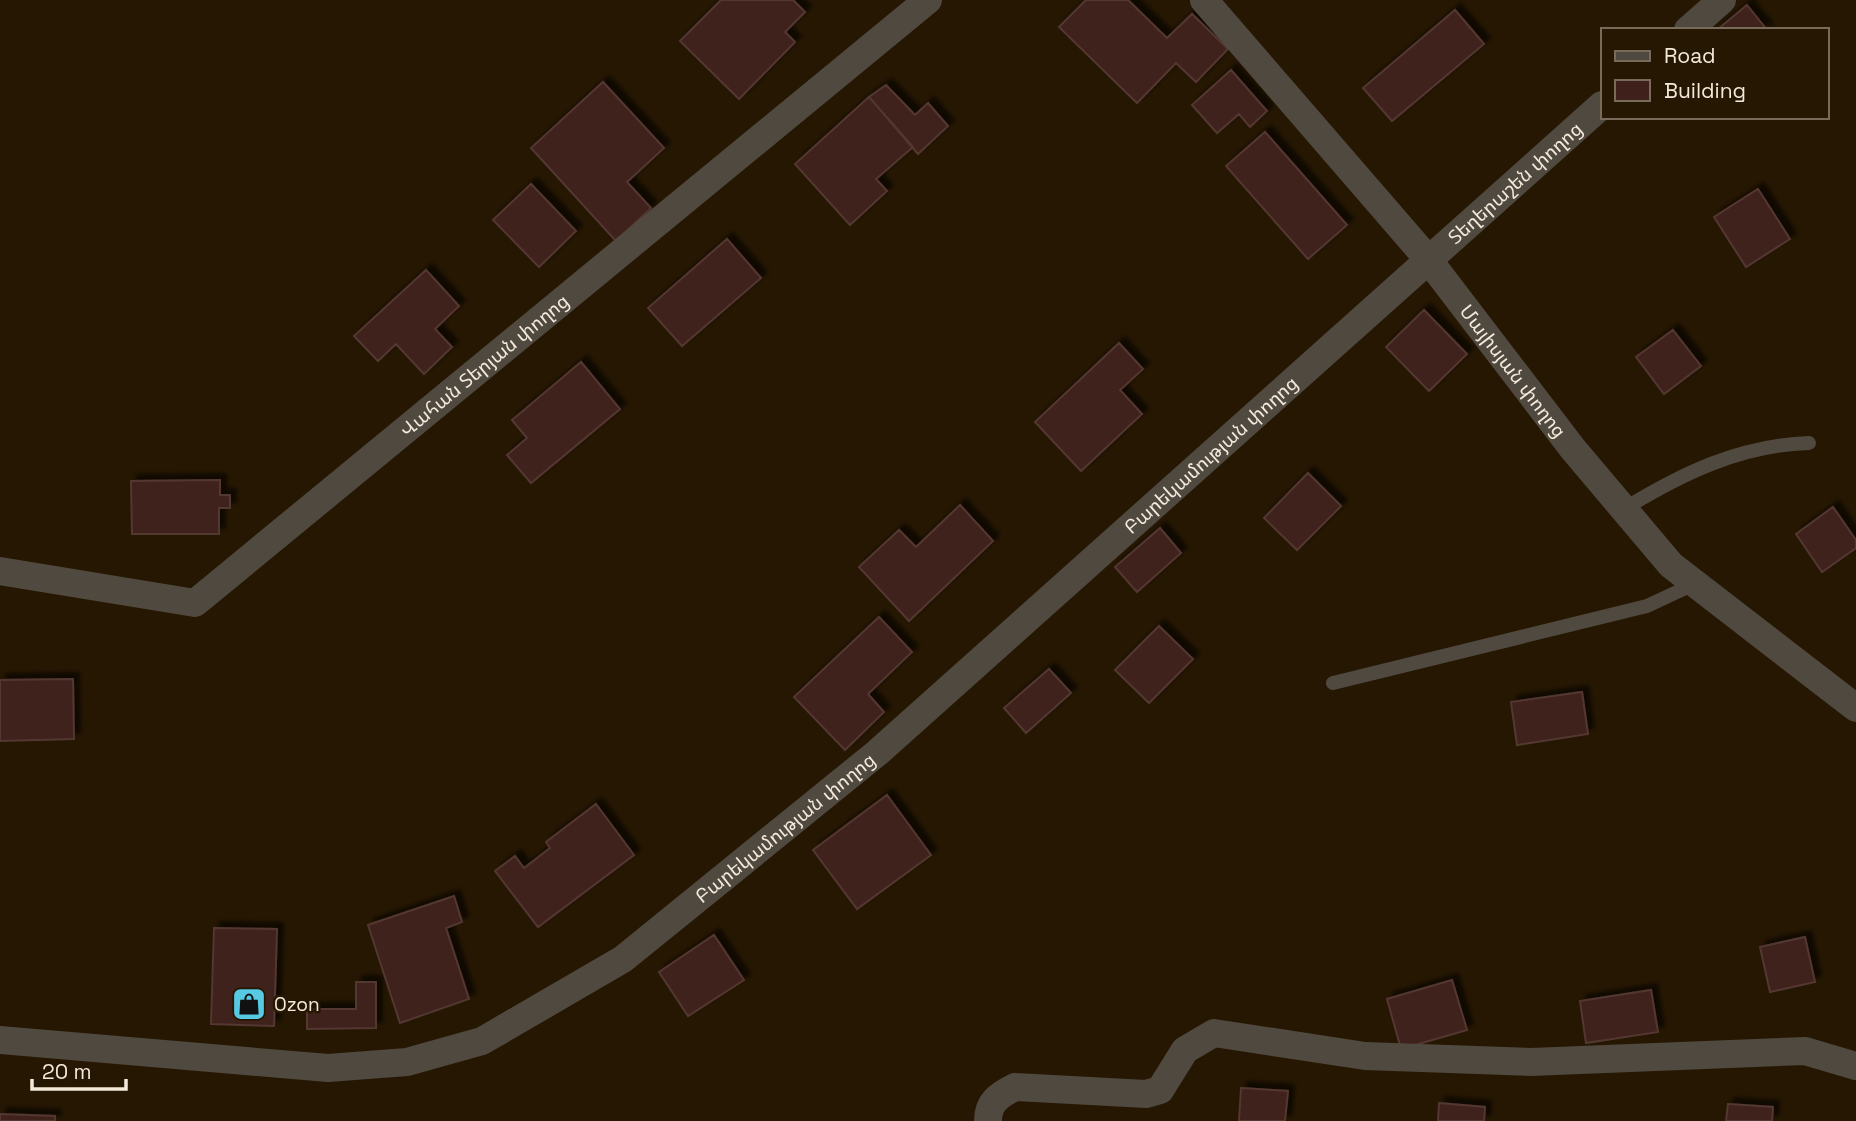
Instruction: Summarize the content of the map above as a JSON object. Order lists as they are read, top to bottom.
{
  "streets": {
    "street": [
      "Տեղերաշեն փողոց",
      "Վահան Տերյան փողոց",
      "Մայիսյան փողոց",
      "Բարեկամության փողոց"
    ]
  },
  "crossings": [
    ["Տեղերաշեն փողոց", "Մայիսյան փողոց"],
    ["Տեղերաշեն փողոց", "Բարեկամության փողոց"],
    ["Մայիսյան փողոց", "Բարեկամության փողոց"]
  ],
  "places": {
    "shop": ["Ozon"]
  },
  "legend": ["Road", "Building"],
  "scale_bar": "20 m"
}
